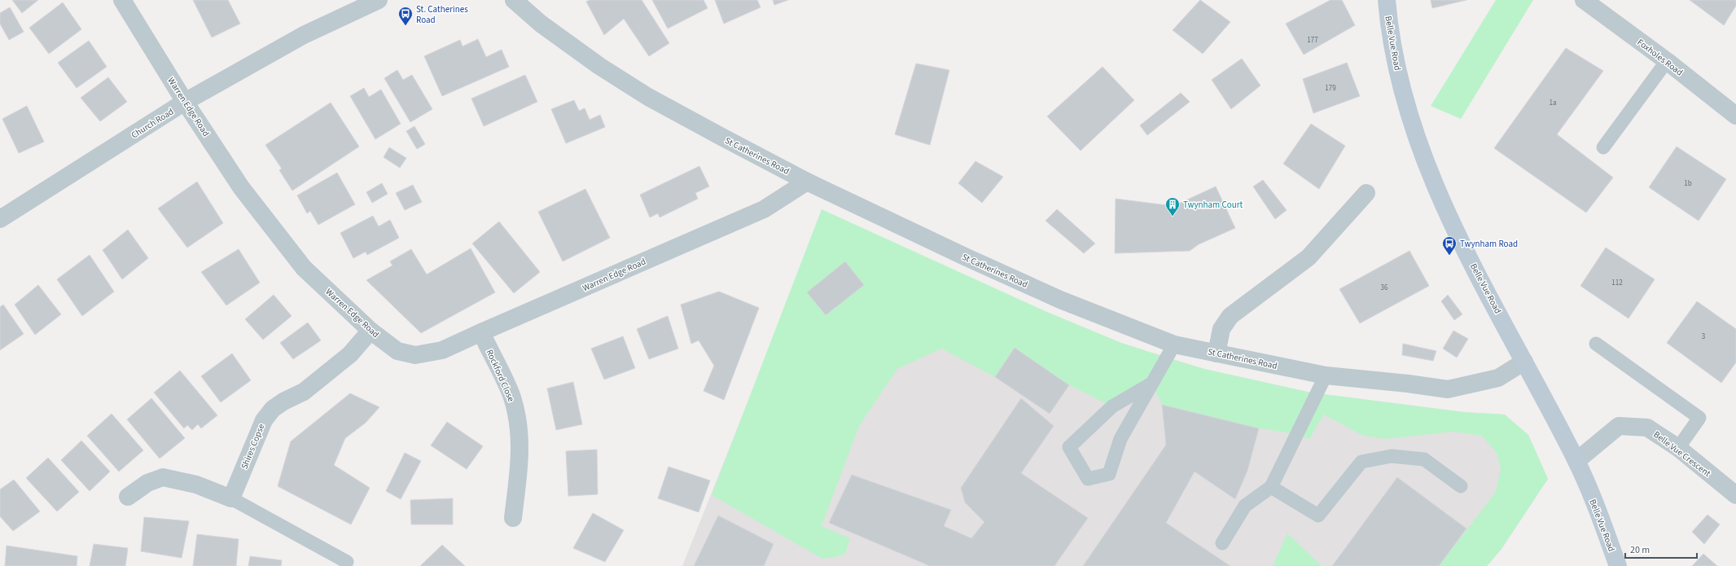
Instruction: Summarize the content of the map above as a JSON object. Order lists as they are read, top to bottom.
{
  "streets": {
    "main road": ["Belle Vue Road"],
    "street": [
      "Foxholes Road",
      "Warren Edge Road",
      "Church Road",
      "St Catherines Road",
      "Rockford Close",
      "Shires Copse",
      "Belle Vue Crescent"
    ]
  },
  "crossings": [
    ["Belle Vue Road", "St Catherines Road"],
    ["Belle Vue Road", "Belle Vue Crescent"],
    ["Warren Edge Road", "Church Road"],
    ["Warren Edge Road", "St Catherines Road"],
    ["Warren Edge Road", "Rockford Close"],
    ["Warren Edge Road", "Shires Copse"]
  ],
  "places": {
    "bus stop": ["St. Catherines Road", "Twynham Road"],
    "building": ["Twynham Court"]
  },
  "house_numbers": [
    "177",
    "179",
    "1a",
    "1b",
    "112",
    "36",
    "3"
  ],
  "scale_bar": "20 m"
}
